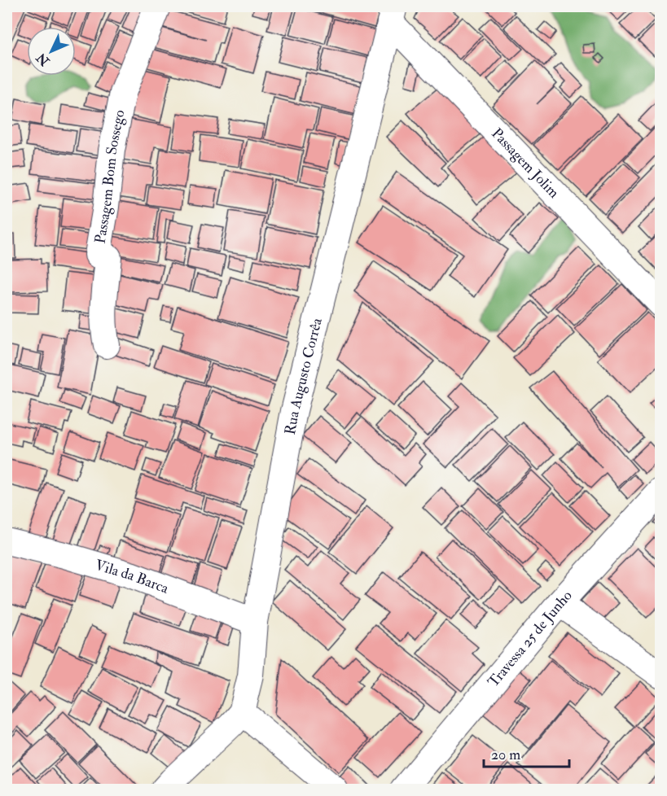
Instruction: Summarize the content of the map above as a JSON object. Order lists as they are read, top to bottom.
{
  "streets": {
    "street": [
      "Passagem Jolim",
      "Passagem Bom Sossego",
      "Rua Augusto Corrêa",
      "Vila da Barca",
      "Travessa 25 de Junho"
    ]
  },
  "crossings": [
    ["Passagem Jolim", "Rua Augusto Corrêa"],
    ["Rua Augusto Corrêa", "Vila da Barca"]
  ],
  "scale_bar": "20 m",
  "north": "bottom left"
}
